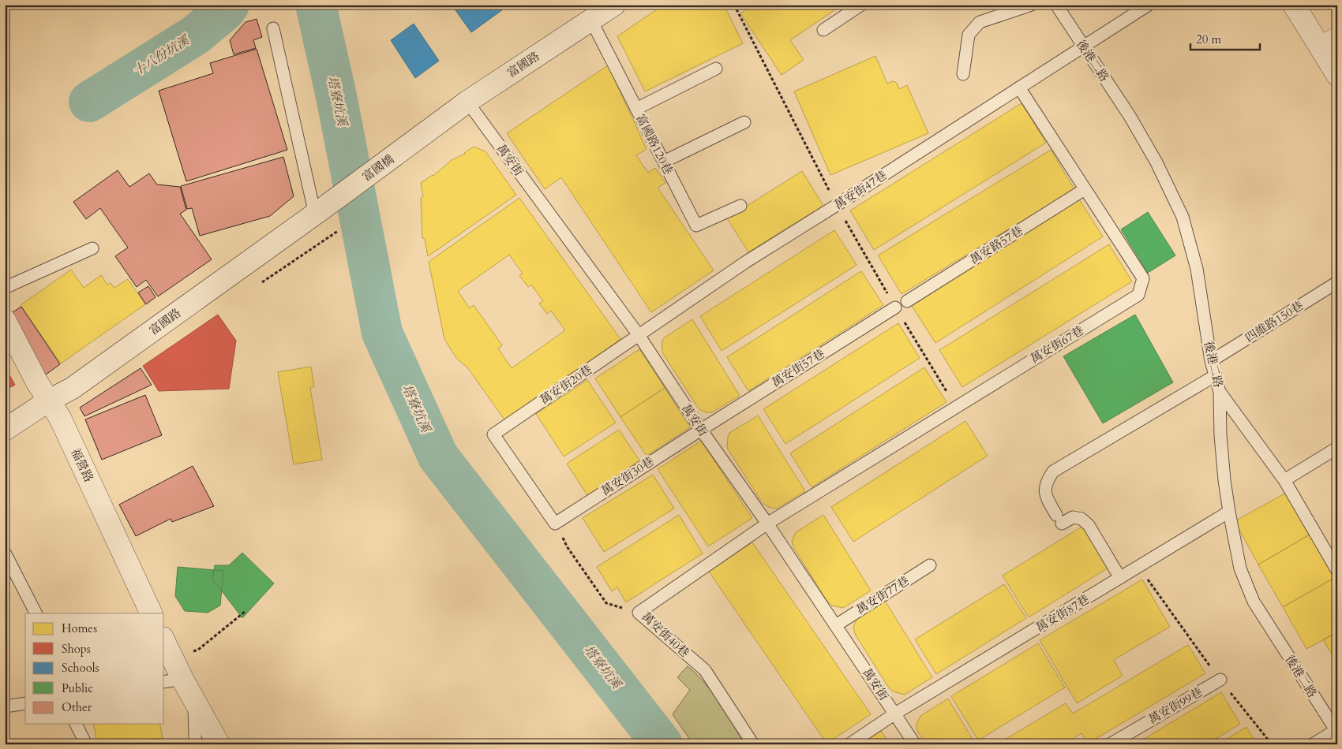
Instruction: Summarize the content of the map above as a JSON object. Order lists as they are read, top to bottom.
{
  "streets": {
    "street": ["富國路", "富國橋", "福營路"],
    "lane": [
      "後港二路",
      "富國路120巷",
      "萬安街",
      "萬安街47巷",
      "萬安路57巷",
      "四維路150巷",
      "萬安街67巷",
      "萬安街57巷",
      "萬安街20巷",
      "萬安街30巷",
      "萬安街77巷",
      "萬安街87巷",
      "萬安街40巷",
      "萬安街99巷"
    ]
  },
  "crossings": [
    ["後港二路", "萬安街47巷"],
    ["後港二路", "四維路150巷"],
    ["後港二路", "萬安街87巷"],
    ["富國路", "富國路120巷"],
    ["富國路", "萬安街"],
    ["富國路", "富國橋"],
    ["富國路", "福營路"],
    ["萬安街", "萬安街47巷"],
    ["萬安街", "萬安街67巷"],
    ["萬安街", "萬安街57巷"],
    ["萬安街", "萬安街20巷"],
    ["萬安街", "萬安街30巷"],
    ["萬安街", "萬安街77巷"],
    ["萬安街", "萬安街87巷"],
    ["萬安街", "萬安街40巷"],
    ["萬安街47巷", "萬安街67巷"],
    ["萬安街47巷", "萬安街20巷"],
    ["萬安路57巷", "萬安街67巷"],
    ["萬安街67巷", "萬安街40巷"],
    ["萬安街57巷", "萬安街30巷"],
    ["萬安街20巷", "萬安街30巷"]
  ],
  "water": ["十八份坑溪", "塔寮坑溪"],
  "legend": [
    "Homes",
    "Shops",
    "Schools",
    "Public",
    "Other"
  ],
  "scale_bar": "20 m"
}
